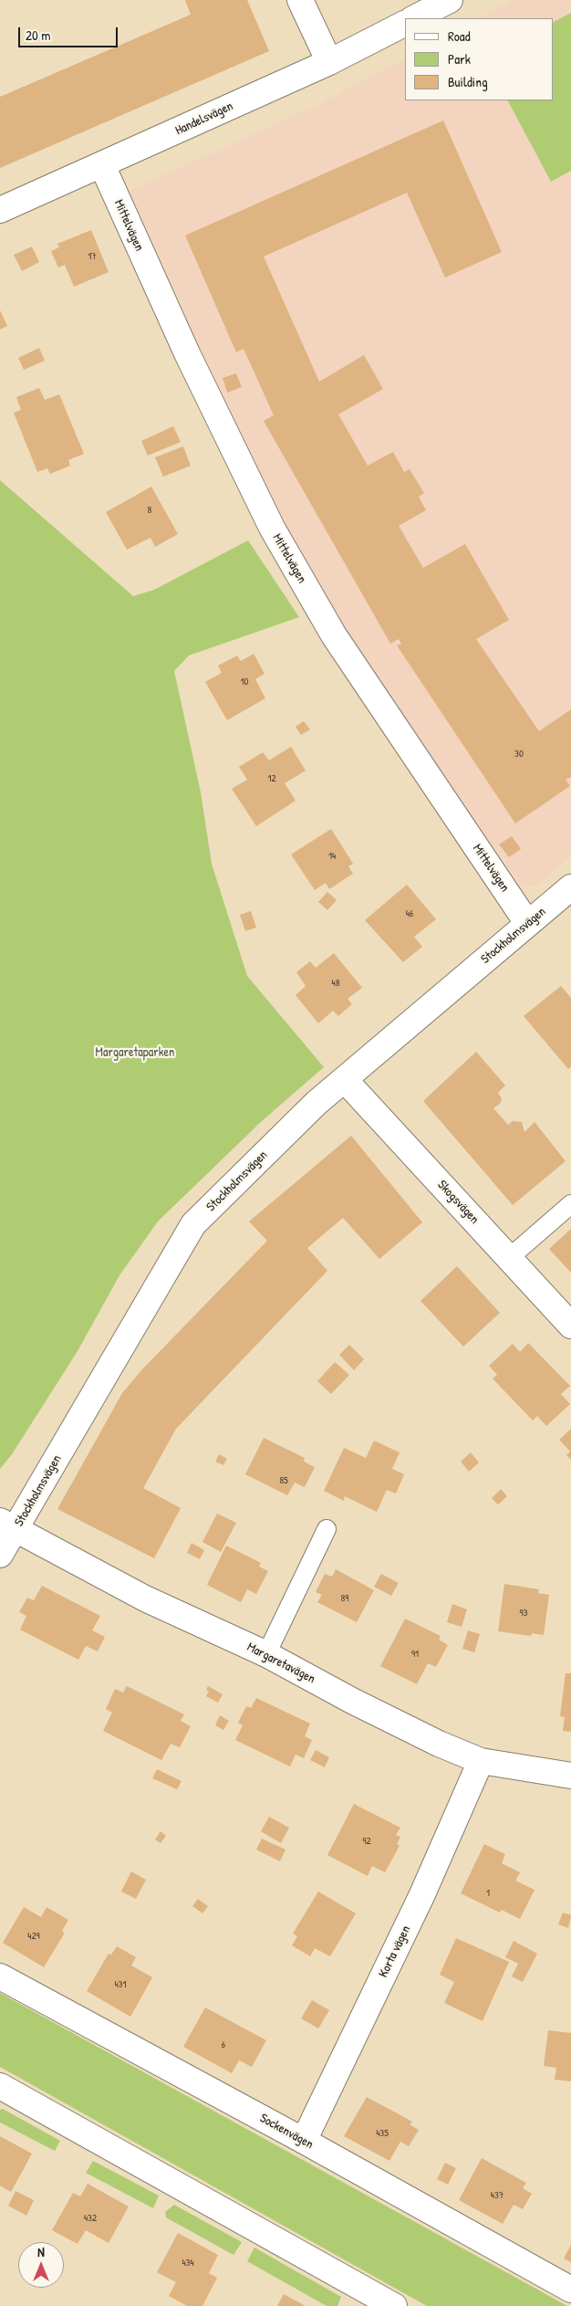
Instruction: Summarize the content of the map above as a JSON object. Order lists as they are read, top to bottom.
{
  "streets": {
    "street": [
      "Handelsvägen",
      "Mittelvägen",
      "Stockholmsvägen",
      "Skogsvägen",
      "Margaretavägen",
      "Korta vägen",
      "Sockenvägen"
    ]
  },
  "crossings": [
    ["Handelsvägen", "Mittelvägen"],
    ["Mittelvägen", "Stockholmsvägen"],
    ["Stockholmsvägen", "Skogsvägen"],
    ["Stockholmsvägen", "Margaretavägen"],
    ["Margaretavägen", "Korta vägen"],
    ["Korta vägen", "Sockenvägen"]
  ],
  "parks": ["Margaretaparken"],
  "house_numbers": [
    "17",
    "8",
    "10",
    "30",
    "12",
    "14",
    "46",
    "48",
    "85",
    "89",
    "93",
    "91",
    "92",
    "1",
    "429",
    "431",
    "6",
    "435",
    "437",
    "432",
    "434"
  ],
  "legend": ["Road", "Park", "Building"],
  "scale_bar": "20 m",
  "north": "top"
}
